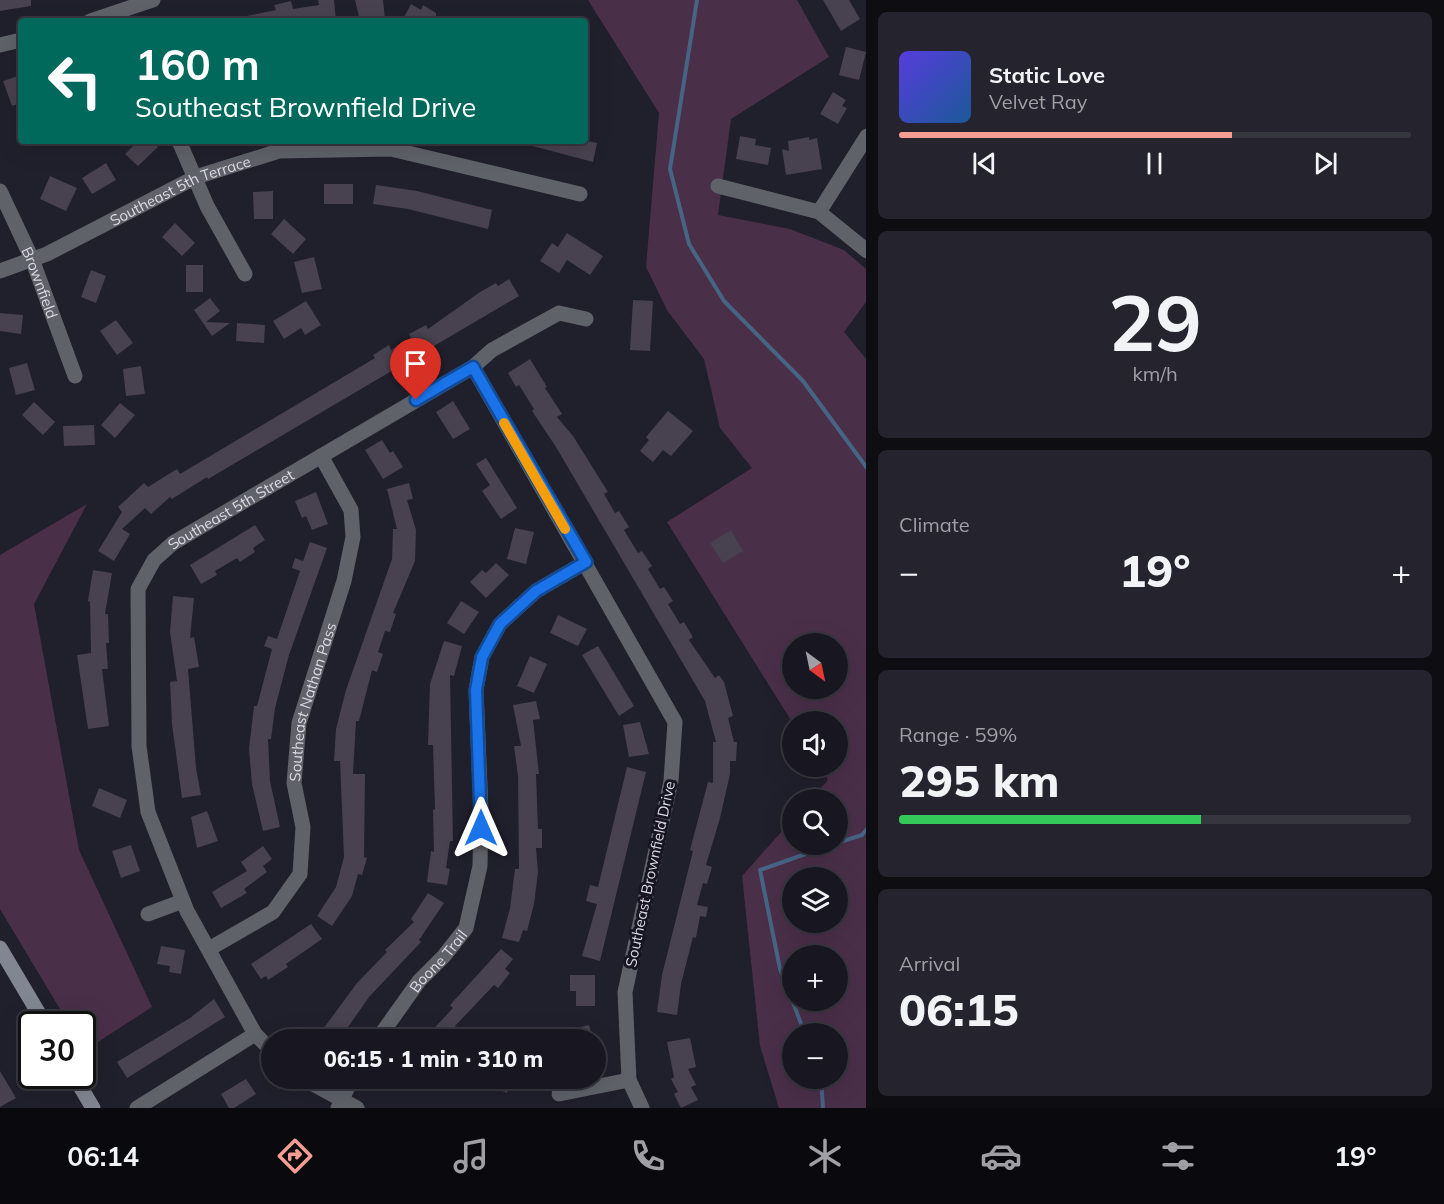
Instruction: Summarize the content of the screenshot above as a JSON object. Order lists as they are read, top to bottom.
{
  "streets": {
    "street": [
      "Southeast 5th Terrace",
      "Brownfield",
      "Southeast 5th Street",
      "Southeast Nathan Pass",
      "Southeast Brownfield Drive",
      "Boone Trail"
    ]
  },
  "crossings": [
    ["Southeast 5th Terrace", "Brownfield"],
    ["Southeast 5th Street", "Southeast Nathan Pass"],
    ["Southeast 5th Street", "Southeast Brownfield Drive"],
    ["Southeast Brownfield Drive", "Boone Trail"]
  ],
  "north": "bottom right",
  "page": {
    "turn": ["160 m", "Southeast Brownfield Drive"],
    "song": ["Static Love", "Velvet Ray"],
    "tile": [
      ["29", "km/h"],
      "Climate",
      ["Range · 59%", "295 km"],
      ["Arrival", "06:15"]
    ],
    "heat": ["−", "19°", "+"],
    "map_buttons": ["+", "−"],
    "limit": "30",
    "trip": "06:15 · 1 min · 310 m",
    "tabs": ["06:14", "19°"]
  }
}
